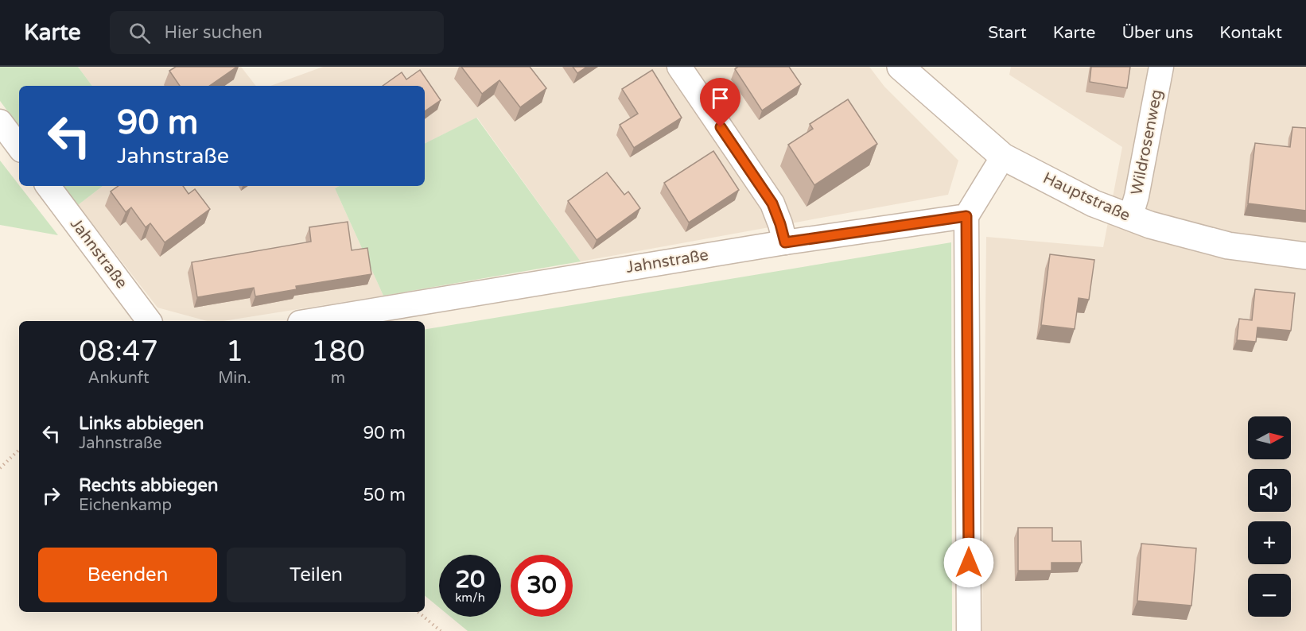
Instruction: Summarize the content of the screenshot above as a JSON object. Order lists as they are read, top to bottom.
{
  "streets": {
    "street": ["Wildrosenweg", "Hauptstraße", "Jahnstraße"]
  },
  "crossings": [
    ["Wildrosenweg", "Hauptstraße"]
  ],
  "north": "right",
  "page": {
    "header": "Karte",
    "search": "Hier suchen",
    "nav": [
      "Start",
      "Karte",
      "Über uns",
      "Kontakt"
    ],
    "turn": ["90 m", "Jahnstraße"],
    "eta": [
      "08:47",
      "Ankunft",
      "1",
      "Min.",
      "180",
      "m"
    ],
    "list": [
      {
        "name": "Links abbiegen",
        "note": "Jahnstraße",
        "value": "90 m"
      },
      {
        "name": "Rechts abbiegen",
        "note": "Eichenkamp",
        "value": "50 m"
      }
    ],
    "map_buttons": ["+", "−"],
    "buttons": ["Beenden", "Teilen"],
    "speed": "20 km/h",
    "limit": "30"
  }
}
